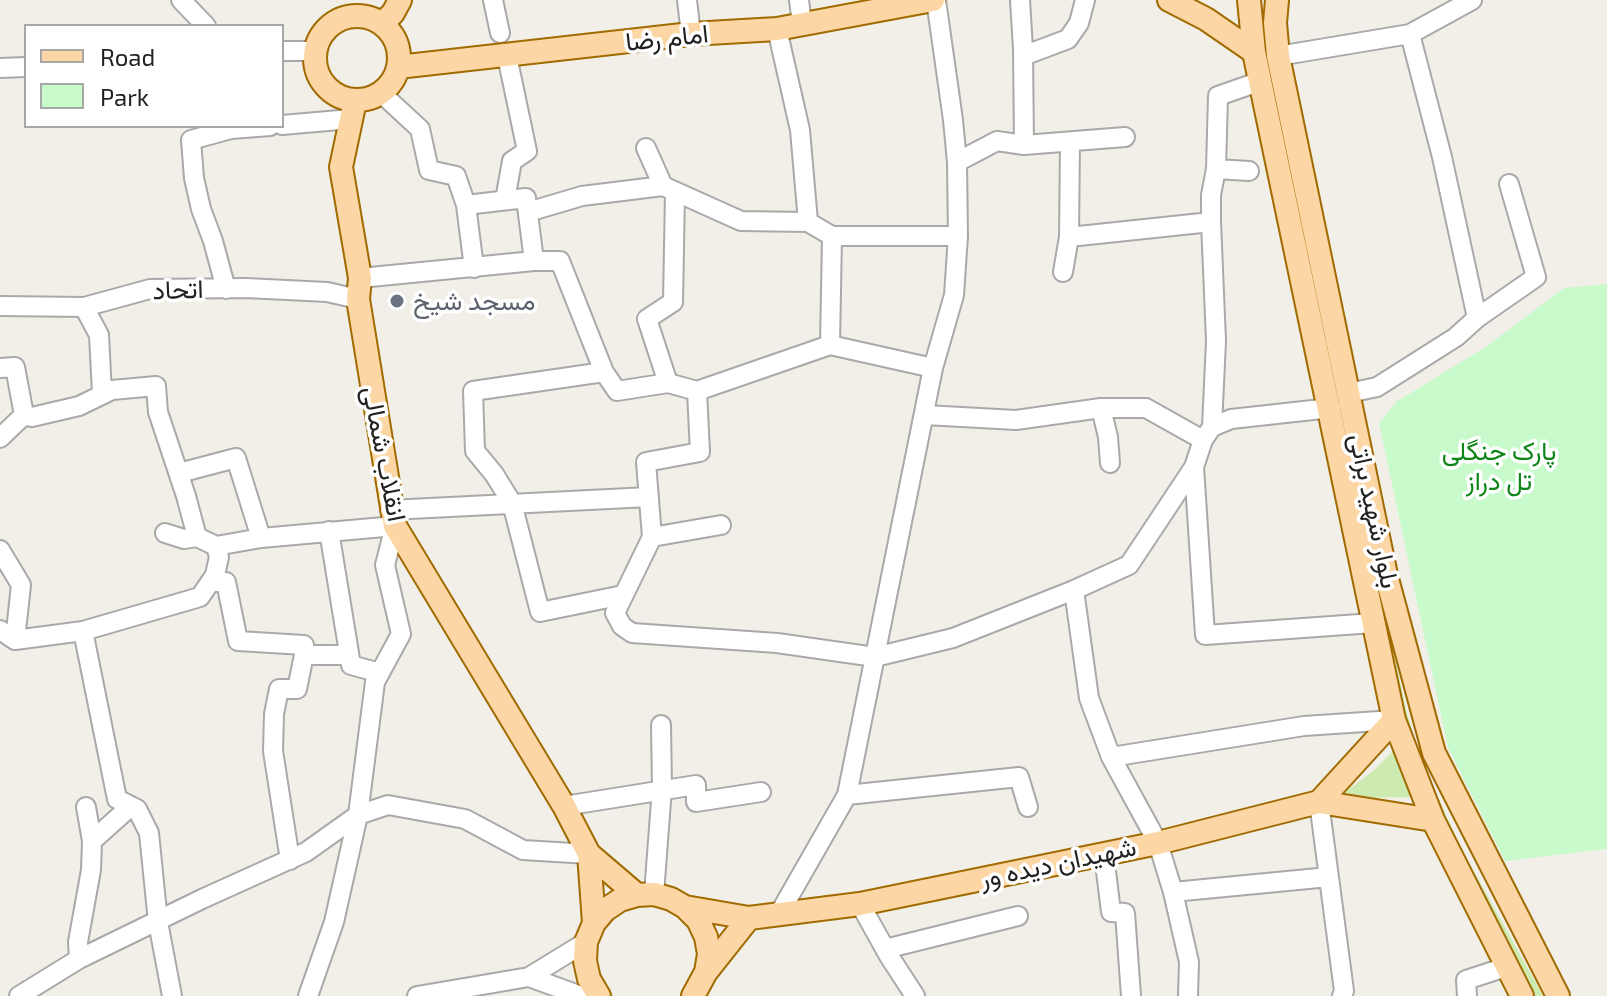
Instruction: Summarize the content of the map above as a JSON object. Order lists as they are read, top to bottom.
{
  "streets": {
    "main road": [
      "امام رضا",
      "انقلاب شمالی",
      "بلوار شهید براتی",
      "شهیدان دیده ور"
    ],
    "street": ["اتحاد"]
  },
  "crossings": [
    ["امام رضا", "انقلاب شمالی"],
    ["اتحاد", "انقلاب شمالی"],
    ["انقلاب شمالی", "شهیدان دیده ور"],
    ["بلوار شهید براتی", "شهیدان دیده ور"]
  ],
  "parks": ["پارک جنگلی تل دراز"],
  "places": ["مسجد شیخ"],
  "legend": ["Road", "Park"]
}
